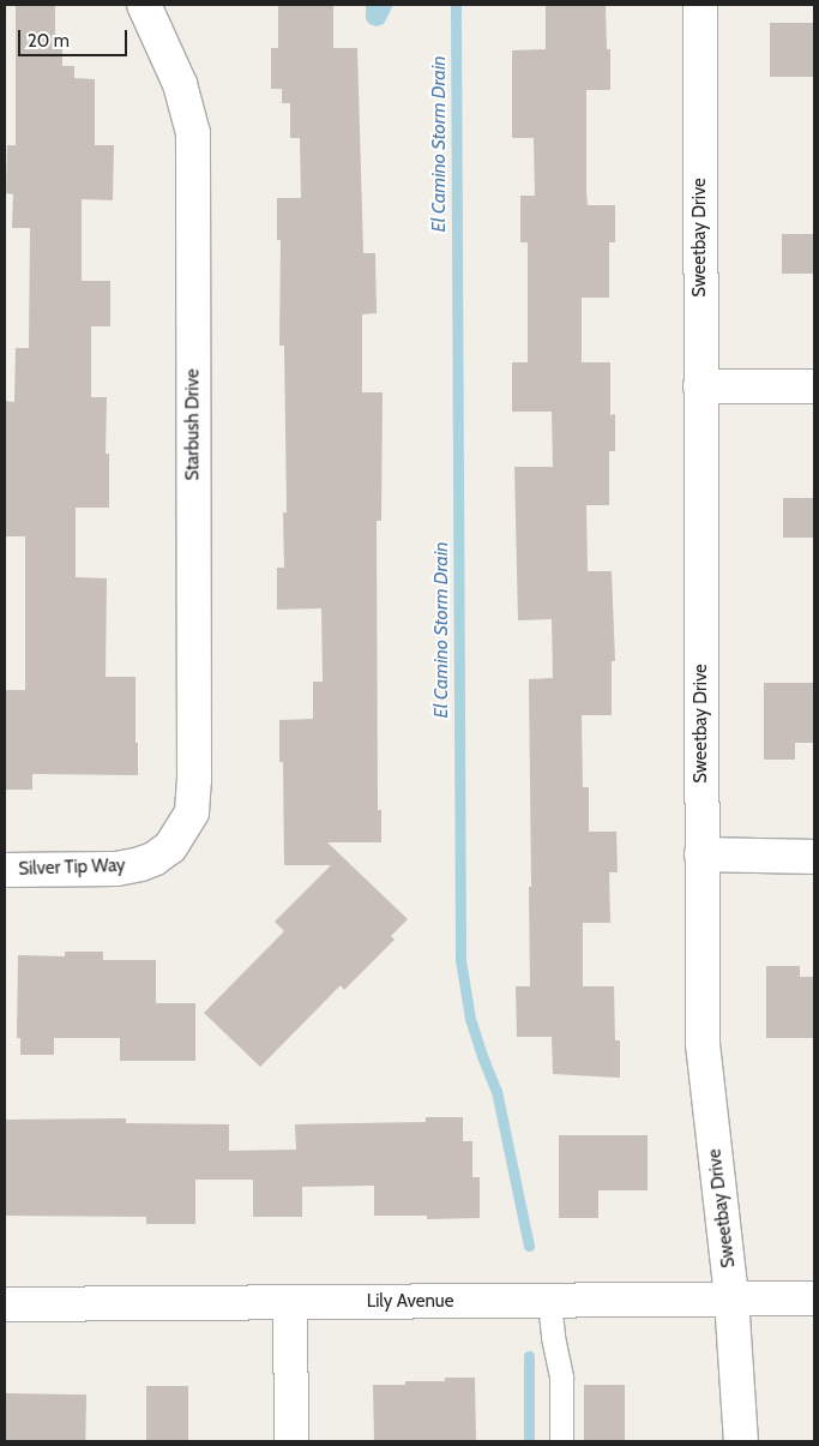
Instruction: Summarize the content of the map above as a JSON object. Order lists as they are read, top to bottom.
{
  "streets": {
    "street": [
      "Sweetbay Drive",
      "Starbush Drive",
      "Silver Tip Way",
      "Lily Avenue"
    ]
  },
  "crossings": [
    ["Sweetbay Drive", "Lily Avenue"],
    ["Starbush Drive", "Silver Tip Way"]
  ],
  "water": ["El Camino Storm Drain"],
  "scale_bar": "20 m"
}
